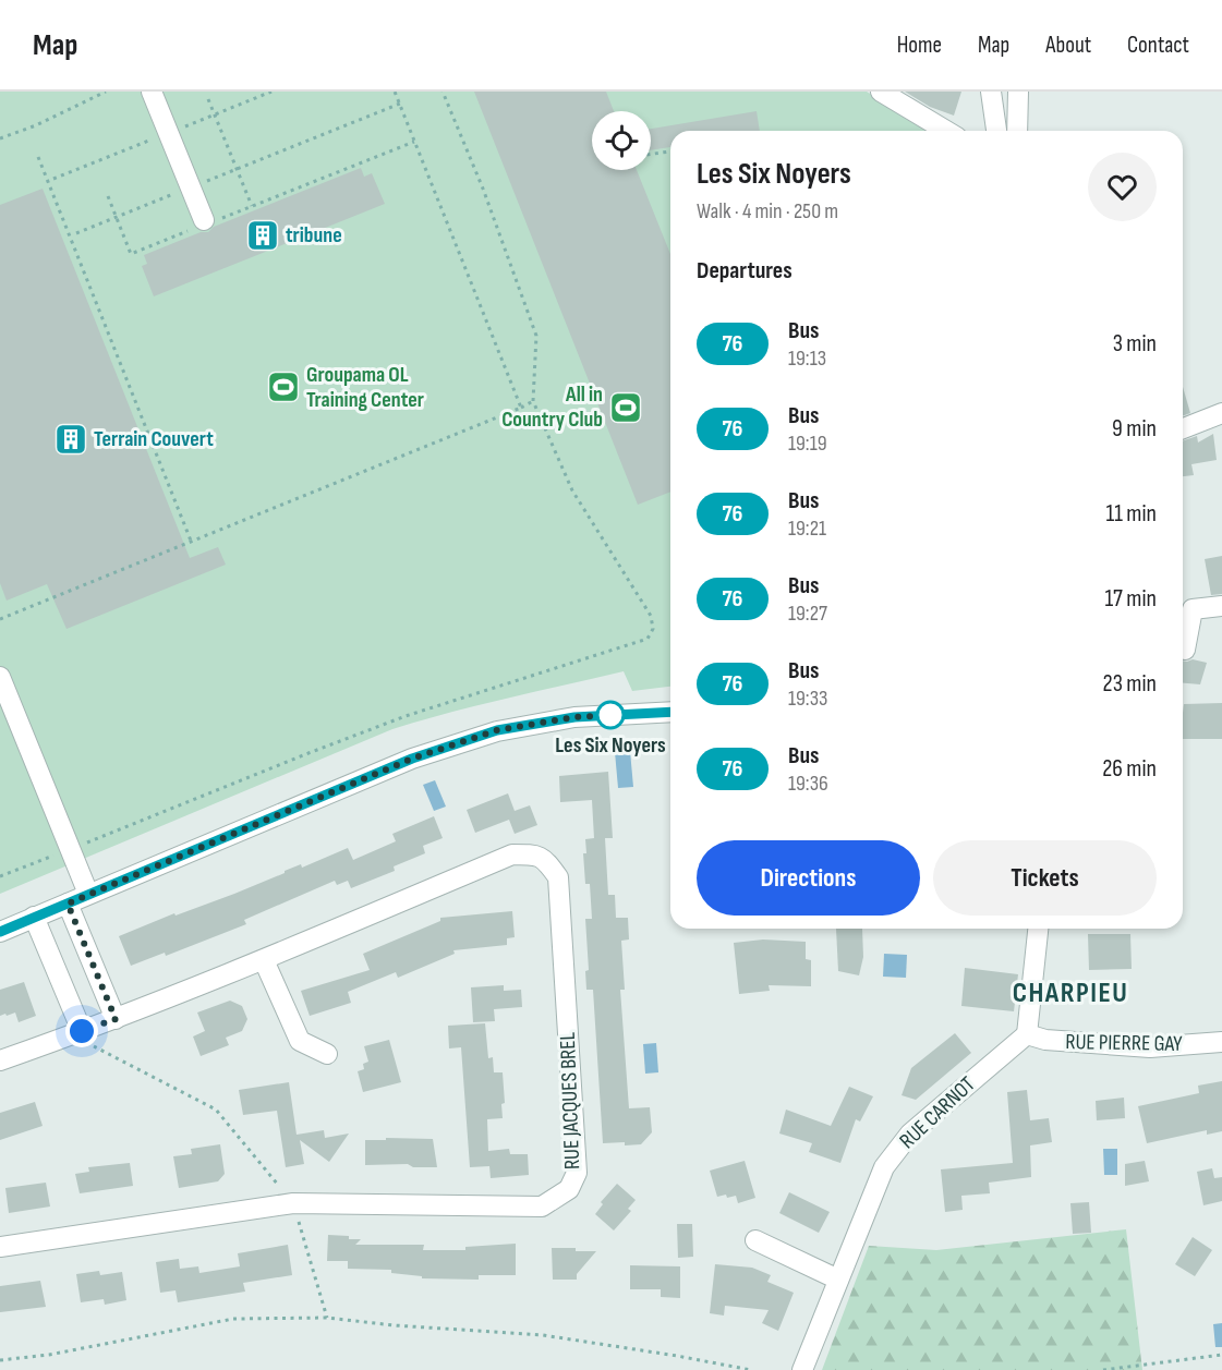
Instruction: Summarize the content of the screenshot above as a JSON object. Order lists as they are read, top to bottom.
{
  "streets": {
    "street": ["RUE PIERRE GAY", "RUE JACQUES BREL", "RUE CARNOT"]
  },
  "crossings": [
    ["RUE PIERRE GAY", "RUE CARNOT"]
  ],
  "districts": ["CHARPIEU"],
  "places": {
    "building": ["tribune", "Terrain Couvert"],
    "sports": ["Groupama OL Training Center", "All in Country Club"],
    "other": ["Les Six Noyers"]
  },
  "lines": ["bus line 76"],
  "page": {
    "header": "Map",
    "nav": [
      "Home",
      "Map",
      "About",
      "Contact"
    ],
    "heading": [
      ["Les Six Noyers", "Walk · 4 min · 250 m"],
      "Departures"
    ],
    "list": [
      {
        "mark": "76",
        "name": "Bus",
        "note": "19:13",
        "value": "3 min"
      },
      {
        "mark": "76",
        "name": "Bus",
        "note": "19:19",
        "value": "9 min"
      },
      {
        "mark": "76",
        "name": "Bus",
        "note": "19:21",
        "value": "11 min"
      },
      {
        "mark": "76",
        "name": "Bus",
        "note": "19:27",
        "value": "17 min"
      },
      {
        "mark": "76",
        "name": "Bus",
        "note": "19:33",
        "value": "23 min"
      },
      {
        "mark": "76",
        "name": "Bus",
        "note": "19:36",
        "value": "26 min"
      }
    ],
    "buttons": ["Directions", "Tickets"]
  }
}
